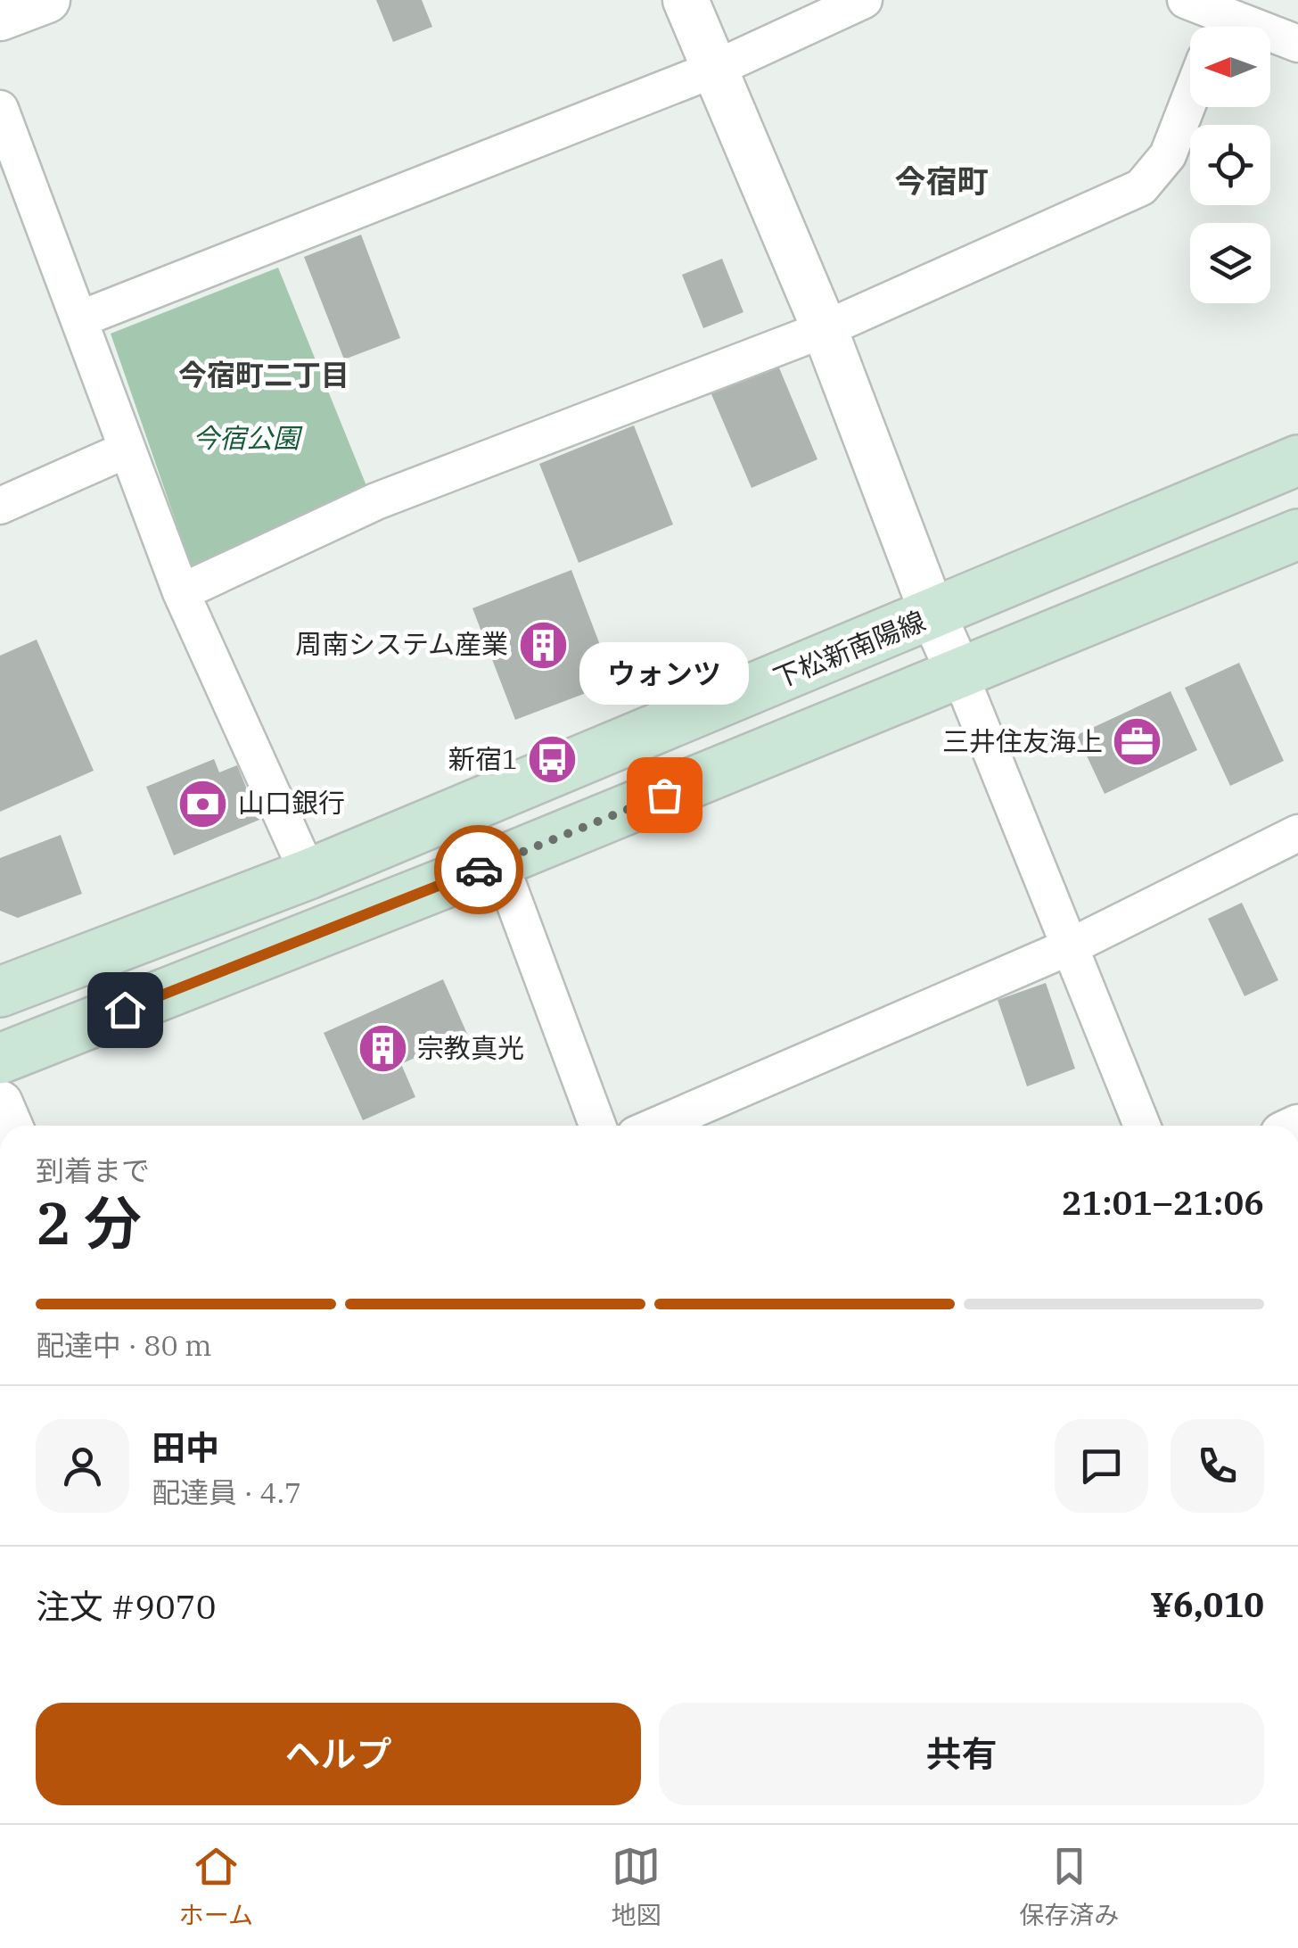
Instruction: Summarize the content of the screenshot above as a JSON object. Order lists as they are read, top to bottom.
{
  "streets": {
    "main road": ["下松新南陽線"]
  },
  "districts": ["今宿町", "今宿町二丁目"],
  "parks": ["今宿公園"],
  "places": {
    "building": ["周南システム産業", "宗教真光"],
    "office": ["三井住友海上"],
    "bus stop": ["新宿1"],
    "other": ["ウォンツ"],
    "bank": ["山口銀行"]
  },
  "north": "left",
  "page": {
    "bubble": "ウォンツ",
    "heading": ["2 分", "到着まで", "21:01–21:06"],
    "panel": [
      "田中",
      "配達員 · 4.7",
      "注文 #9070",
      "¥6,010"
    ],
    "bar": "配達中 · 80 m",
    "buttons": ["ヘルプ", "共有"],
    "tabs": ["ホーム", "地図", "保存済み"]
  }
}
